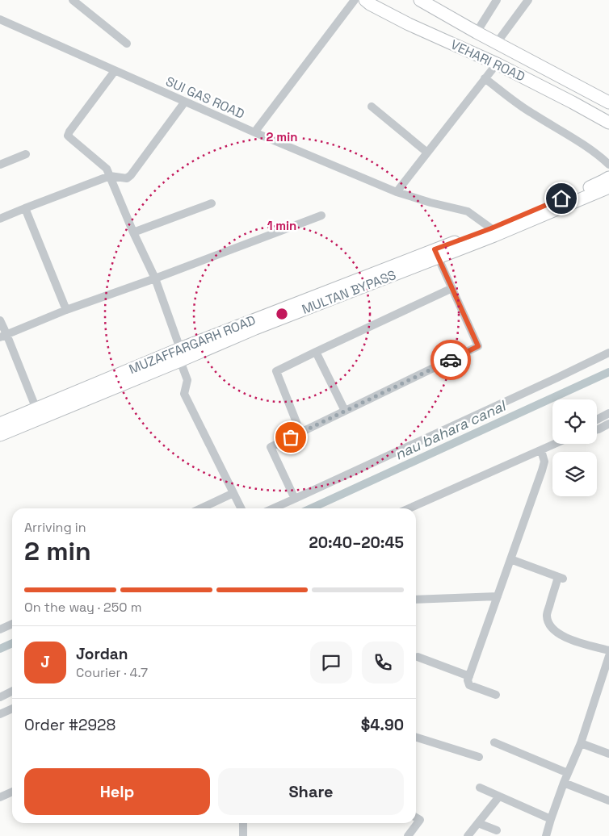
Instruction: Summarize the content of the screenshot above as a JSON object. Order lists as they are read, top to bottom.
{
  "streets": {
    "main road": ["VEHARI ROAD", "MULTAN BYPASS", "MUZAFFARGARH ROAD"],
    "street": ["SUI GAS ROAD"]
  },
  "crossings": [
    ["MULTAN BYPASS", "MUZAFFARGARH ROAD"]
  ],
  "water": ["nau bahara canal"],
  "page": {
    "heading": ["2 min", "Arriving in", "20:40–20:45"],
    "panel": [
      "Jordan",
      "Courier · 4.7",
      "Order #2928",
      "$4.90"
    ],
    "bar": "On the way · 250 m",
    "round": "J",
    "buttons": ["Help", "Share"]
  },
  "rings": ["2 min", "1 min"]
}
